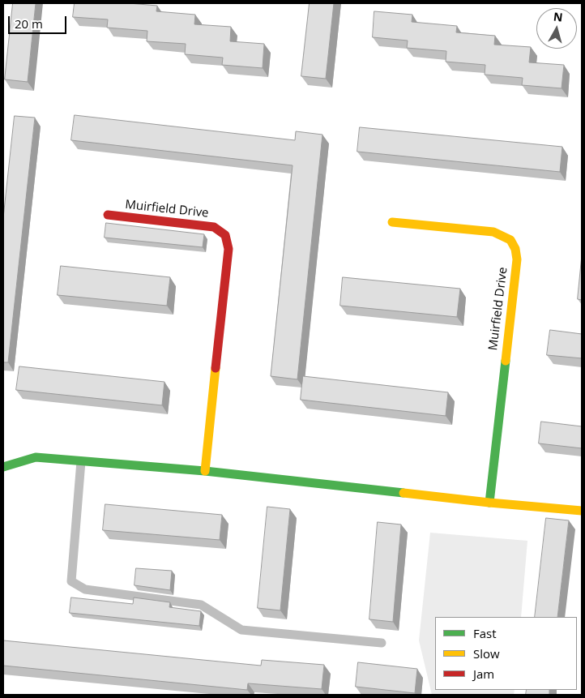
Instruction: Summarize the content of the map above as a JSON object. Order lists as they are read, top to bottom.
{
  "streets": {
    "street": ["Muirfield Drive"]
  },
  "legend": ["Fast", "Slow", "Jam"],
  "scale_bar": "20 m",
  "north": "top"
}
